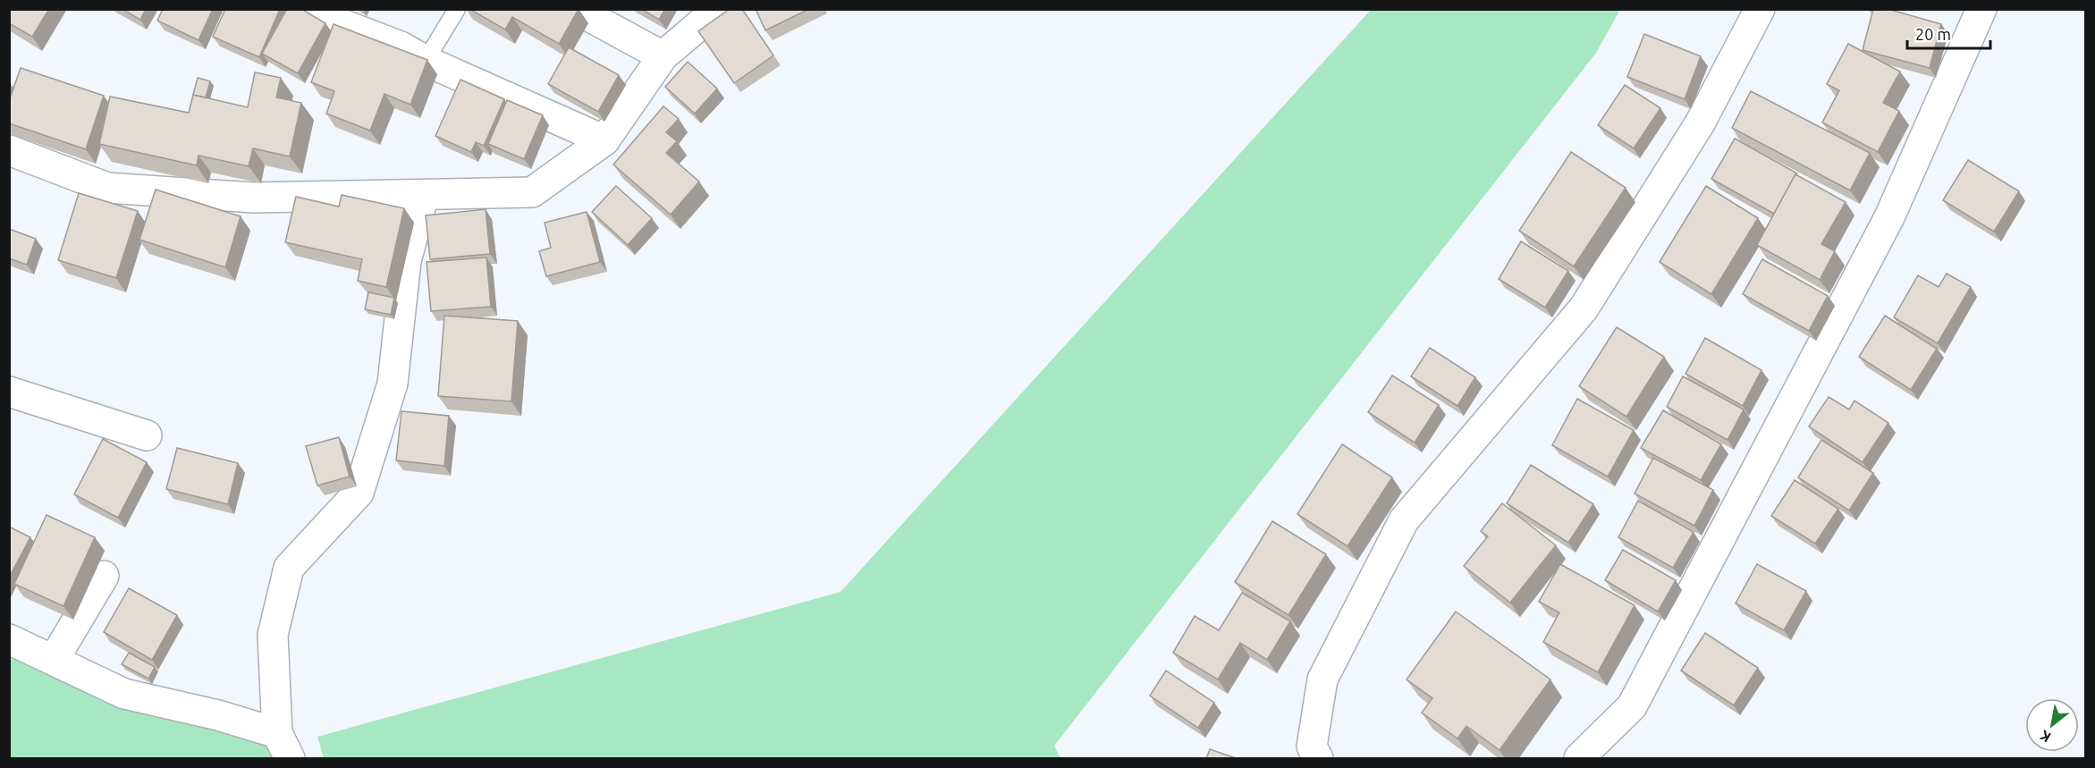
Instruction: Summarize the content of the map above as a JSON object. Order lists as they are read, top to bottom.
{
  "scale_bar": "20 m",
  "north": "bottom left"
}
